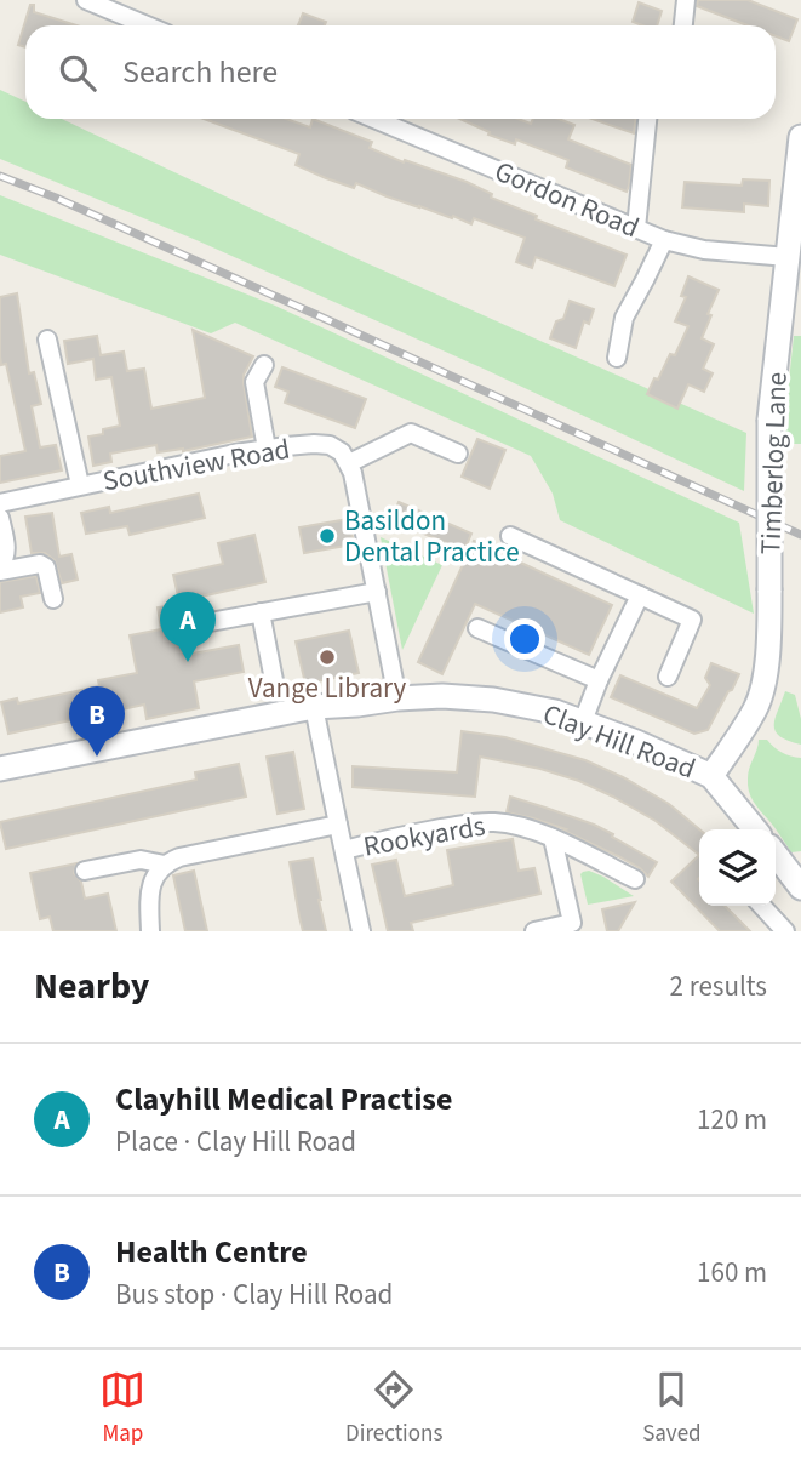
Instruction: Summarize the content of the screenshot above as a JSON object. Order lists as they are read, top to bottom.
{
  "streets": {
    "main road": ["Timberlog Lane", "Clay Hill Road"],
    "street": ["Gordon Road", "Southview Road", "Rookyards"]
  },
  "crossings": [
    ["Gordon Road", "Timberlog Lane"],
    ["Timberlog Lane", "Clay Hill Road"]
  ],
  "places": ["Basildon Dental Practice", "Vange Library"],
  "page": {
    "search": "Search here",
    "pins": ["A", "B"],
    "heading": ["Nearby", "2 results"],
    "list": [
      {
        "mark": "A",
        "name": "Clayhill Medical Practise",
        "note": "Place · Clay Hill Road",
        "value": "120 m"
      },
      {
        "mark": "B",
        "name": "Health Centre",
        "note": "Bus stop · Clay Hill Road",
        "value": "160 m"
      }
    ],
    "nav": ["Map", "Directions", "Saved"]
  }
}
